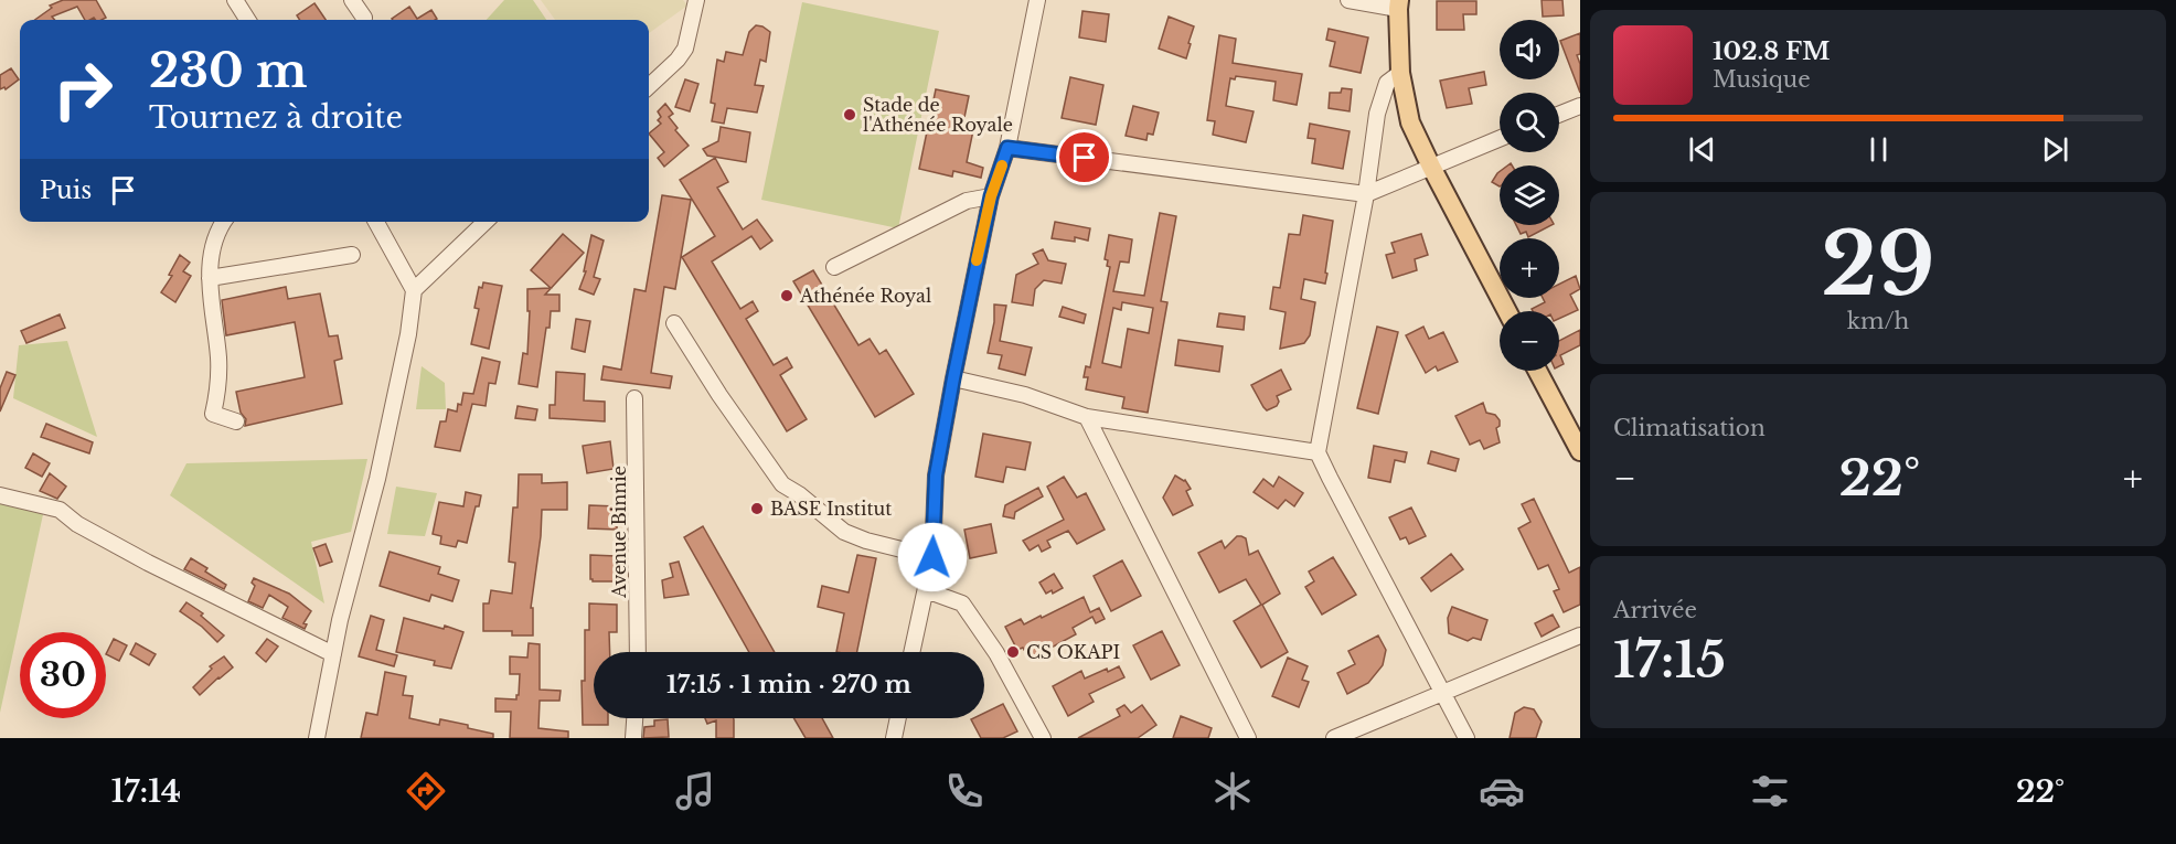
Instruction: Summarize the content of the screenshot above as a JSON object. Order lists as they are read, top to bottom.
{
  "streets": {
    "street": ["Avenue Binnie"]
  },
  "places": [
    "Stade de l'Athénée Royale",
    "Athénée Royal",
    "BASE Institut",
    "CS OKAPI"
  ],
  "page": {
    "map_buttons": ["+", "−"],
    "turn": ["230 m", "Tournez à droite"],
    "song": ["102.8 FM", "Musique"],
    "then": "Puis",
    "tile": [
      ["29", "km/h"],
      "Climatisation",
      ["Arrivée", "17:15"]
    ],
    "heat": ["−", "22°", "+"],
    "limit": "30",
    "trip": "17:15 · 1 min · 270 m",
    "tabs": ["17:14", "22°"]
  }
}
